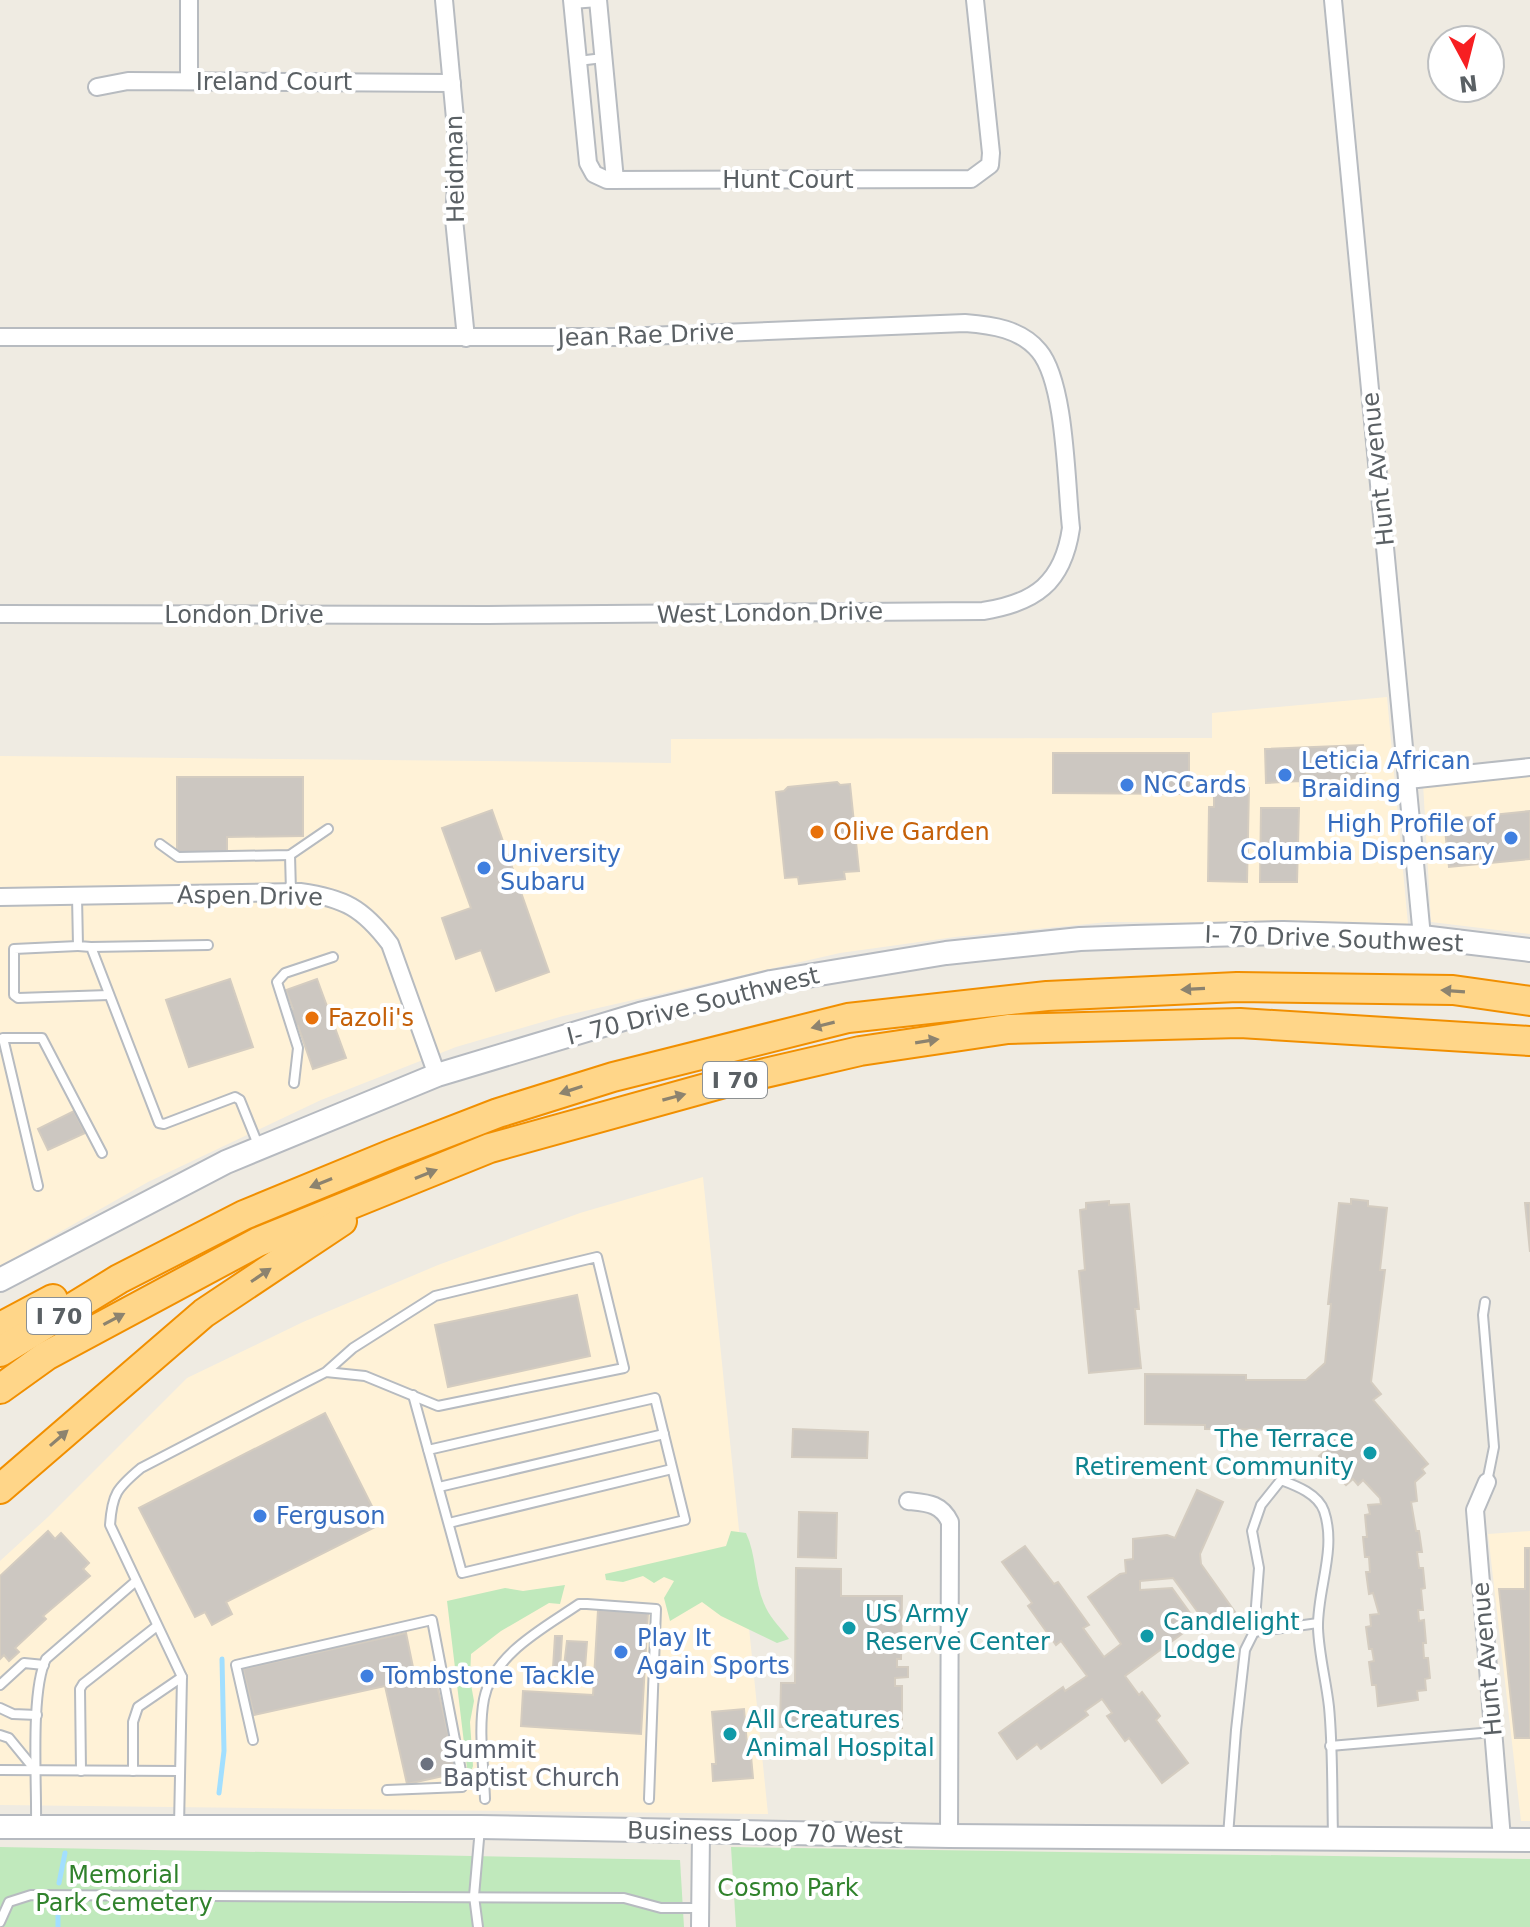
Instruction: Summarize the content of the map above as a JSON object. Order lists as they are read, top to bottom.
{
  "streets": {
    "highway": ["I 70"],
    "street": [
      "Ireland Court",
      "Heidman",
      "Hunt Court",
      "Jean Rae Drive",
      "Hunt Avenue",
      "West London Drive",
      "London Drive",
      "Aspen Drive",
      "I- 70 Drive Southwest",
      "Business Loop 70 West"
    ]
  },
  "crossings": [
    ["Ireland Court", "Heidman"],
    ["Heidman", "Jean Rae Drive"],
    ["Jean Rae Drive", "West London Drive"],
    ["Hunt Avenue", "I- 70 Drive Southwest"],
    ["Hunt Avenue", "Business Loop 70 West"],
    ["West London Drive", "London Drive"],
    ["Aspen Drive", "I- 70 Drive Southwest"]
  ],
  "parks": ["Memorial Park Cemetery", "Cosmo Park"],
  "places": [
    "Leticia African Braiding",
    "NCCards",
    "Olive Garden",
    "High Profile of Columbia Dispensary",
    "University Subaru",
    "Fazoli's",
    "The Terrace Retirement Community",
    "Ferguson",
    "US Army Reserve Center",
    "Candlelight Lodge",
    "Play It Again Sports",
    "Tombstone Tackle",
    "All Creatures Animal Hospital",
    "Summit Baptist Church"
  ],
  "north": "bottom"
}
